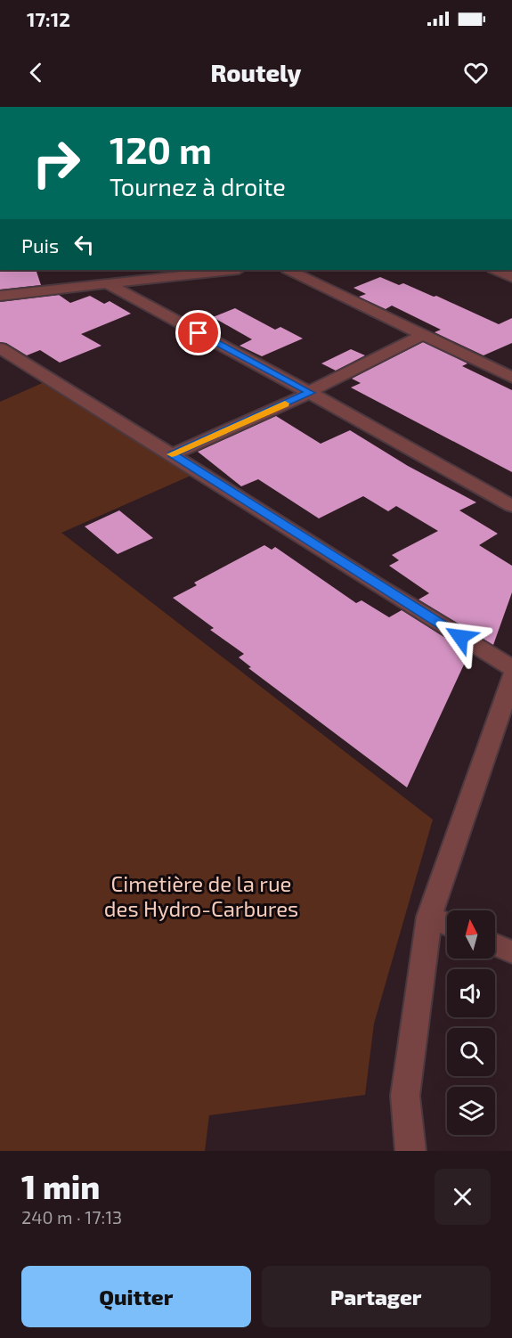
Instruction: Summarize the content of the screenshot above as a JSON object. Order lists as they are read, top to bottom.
{
  "parks": ["Cimetière de la rue des Hydro-Carbures"],
  "north": "top",
  "page": {
    "status": "17:12",
    "header": "Routely",
    "turn": ["120 m", "Tournez à droite"],
    "then": "Puis",
    "heading": ["1 min", "240 m · 17:13"],
    "buttons": ["Quitter", "Partager"]
  }
}
